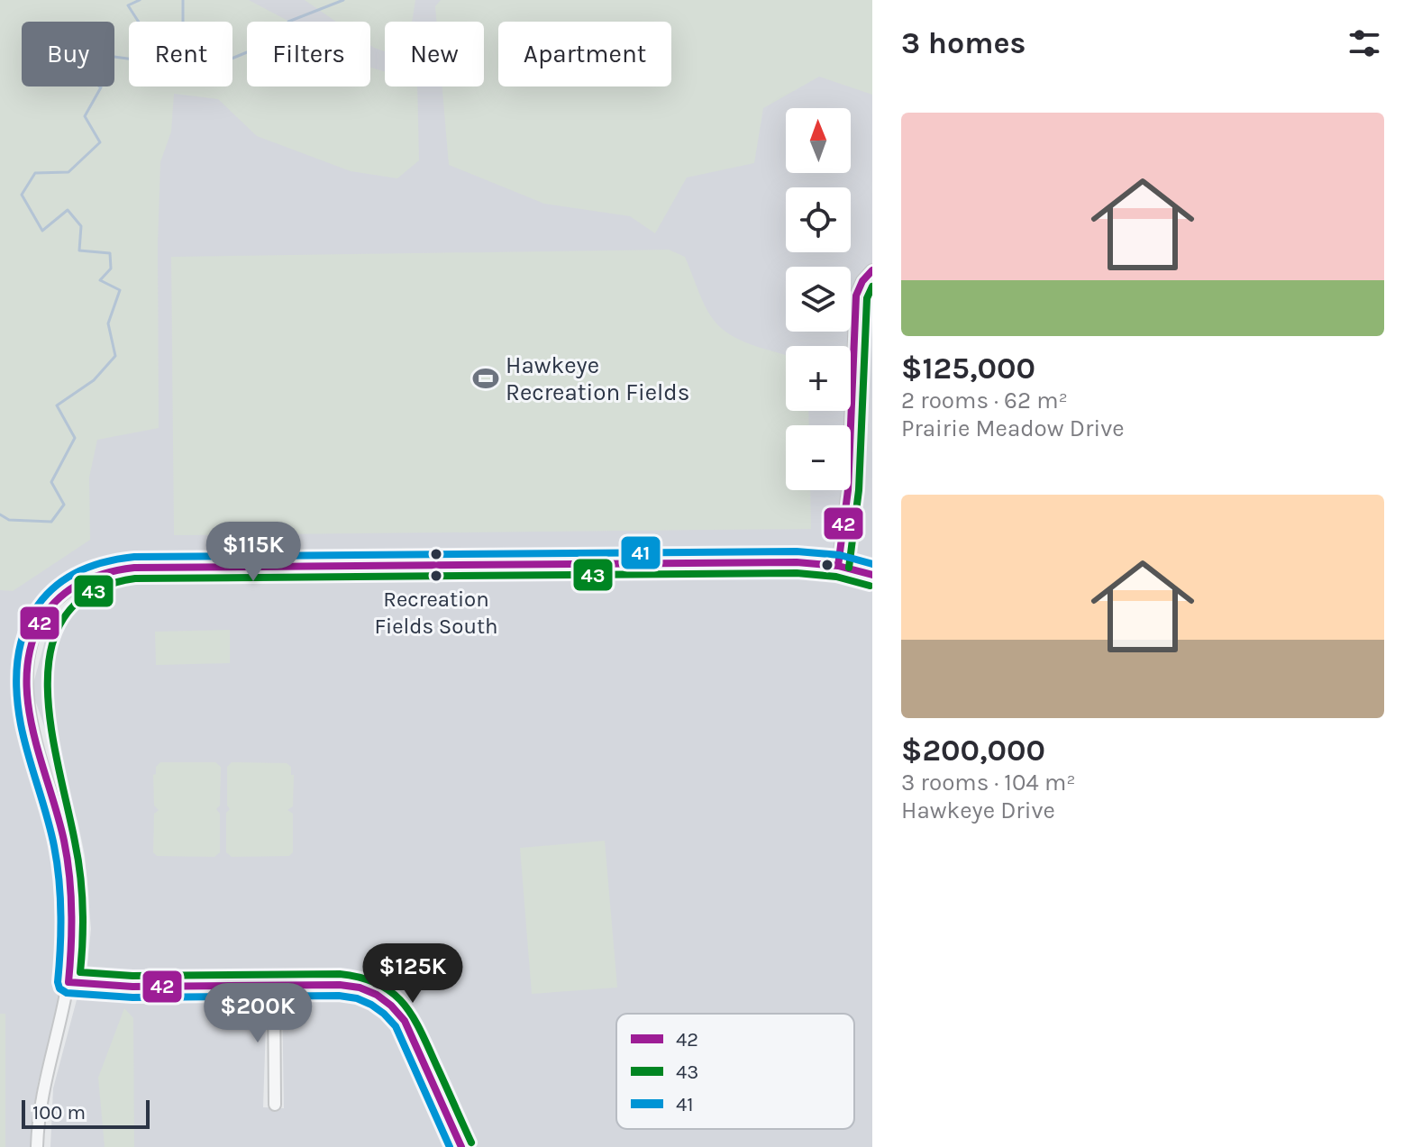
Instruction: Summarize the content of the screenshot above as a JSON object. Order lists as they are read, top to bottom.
{
  "places": {
    "sports": ["Hawkeye Recreation Fields"],
    "other": ["Recreation Fields South"]
  },
  "lines": ["transit line 42", "transit line 43", "transit line 41"],
  "legend": ["42", "43", "41"],
  "scale_bar": "100 m",
  "north": "top",
  "page": {
    "heading": "3 homes",
    "chip": [
      "Buy",
      "Rent",
      "Filters",
      "New",
      "Apartment"
    ],
    "list": [
      {
        "name": "$125,000",
        "note": "2 rooms · 62 m² · Prairie Meadow Drive"
      },
      {
        "name": "$200,000",
        "note": "3 rooms · 104 m² · Hawkeye Drive"
      }
    ],
    "map_buttons": ["+", "−"],
    "price": ["$115K", "$125K", "$200K"],
    "scale": "100 m"
  }
}
